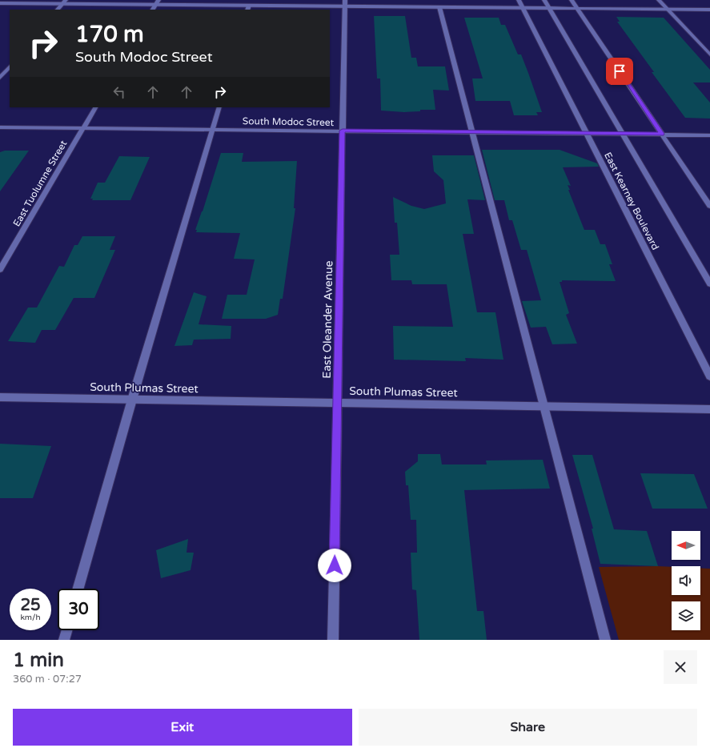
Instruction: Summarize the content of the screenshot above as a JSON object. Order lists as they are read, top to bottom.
{
  "streets": {
    "street": [
      "South Modoc Street",
      "East Tuolumne Street",
      "East Kearney Boulevard",
      "East Oleander Avenue",
      "South Plumas Street"
    ]
  },
  "crossings": [
    ["South Modoc Street", "East Tuolumne Street"],
    ["South Modoc Street", "East Kearney Boulevard"],
    ["South Modoc Street", "East Oleander Avenue"],
    ["East Oleander Avenue", "South Plumas Street"]
  ],
  "north": "left",
  "page": {
    "turn": ["170 m", "South Modoc Street"],
    "speed": "25 km/h",
    "limit": "30",
    "heading": ["1 min", "360 m · 07:27"],
    "buttons": ["Exit", "Share"]
  }
}
